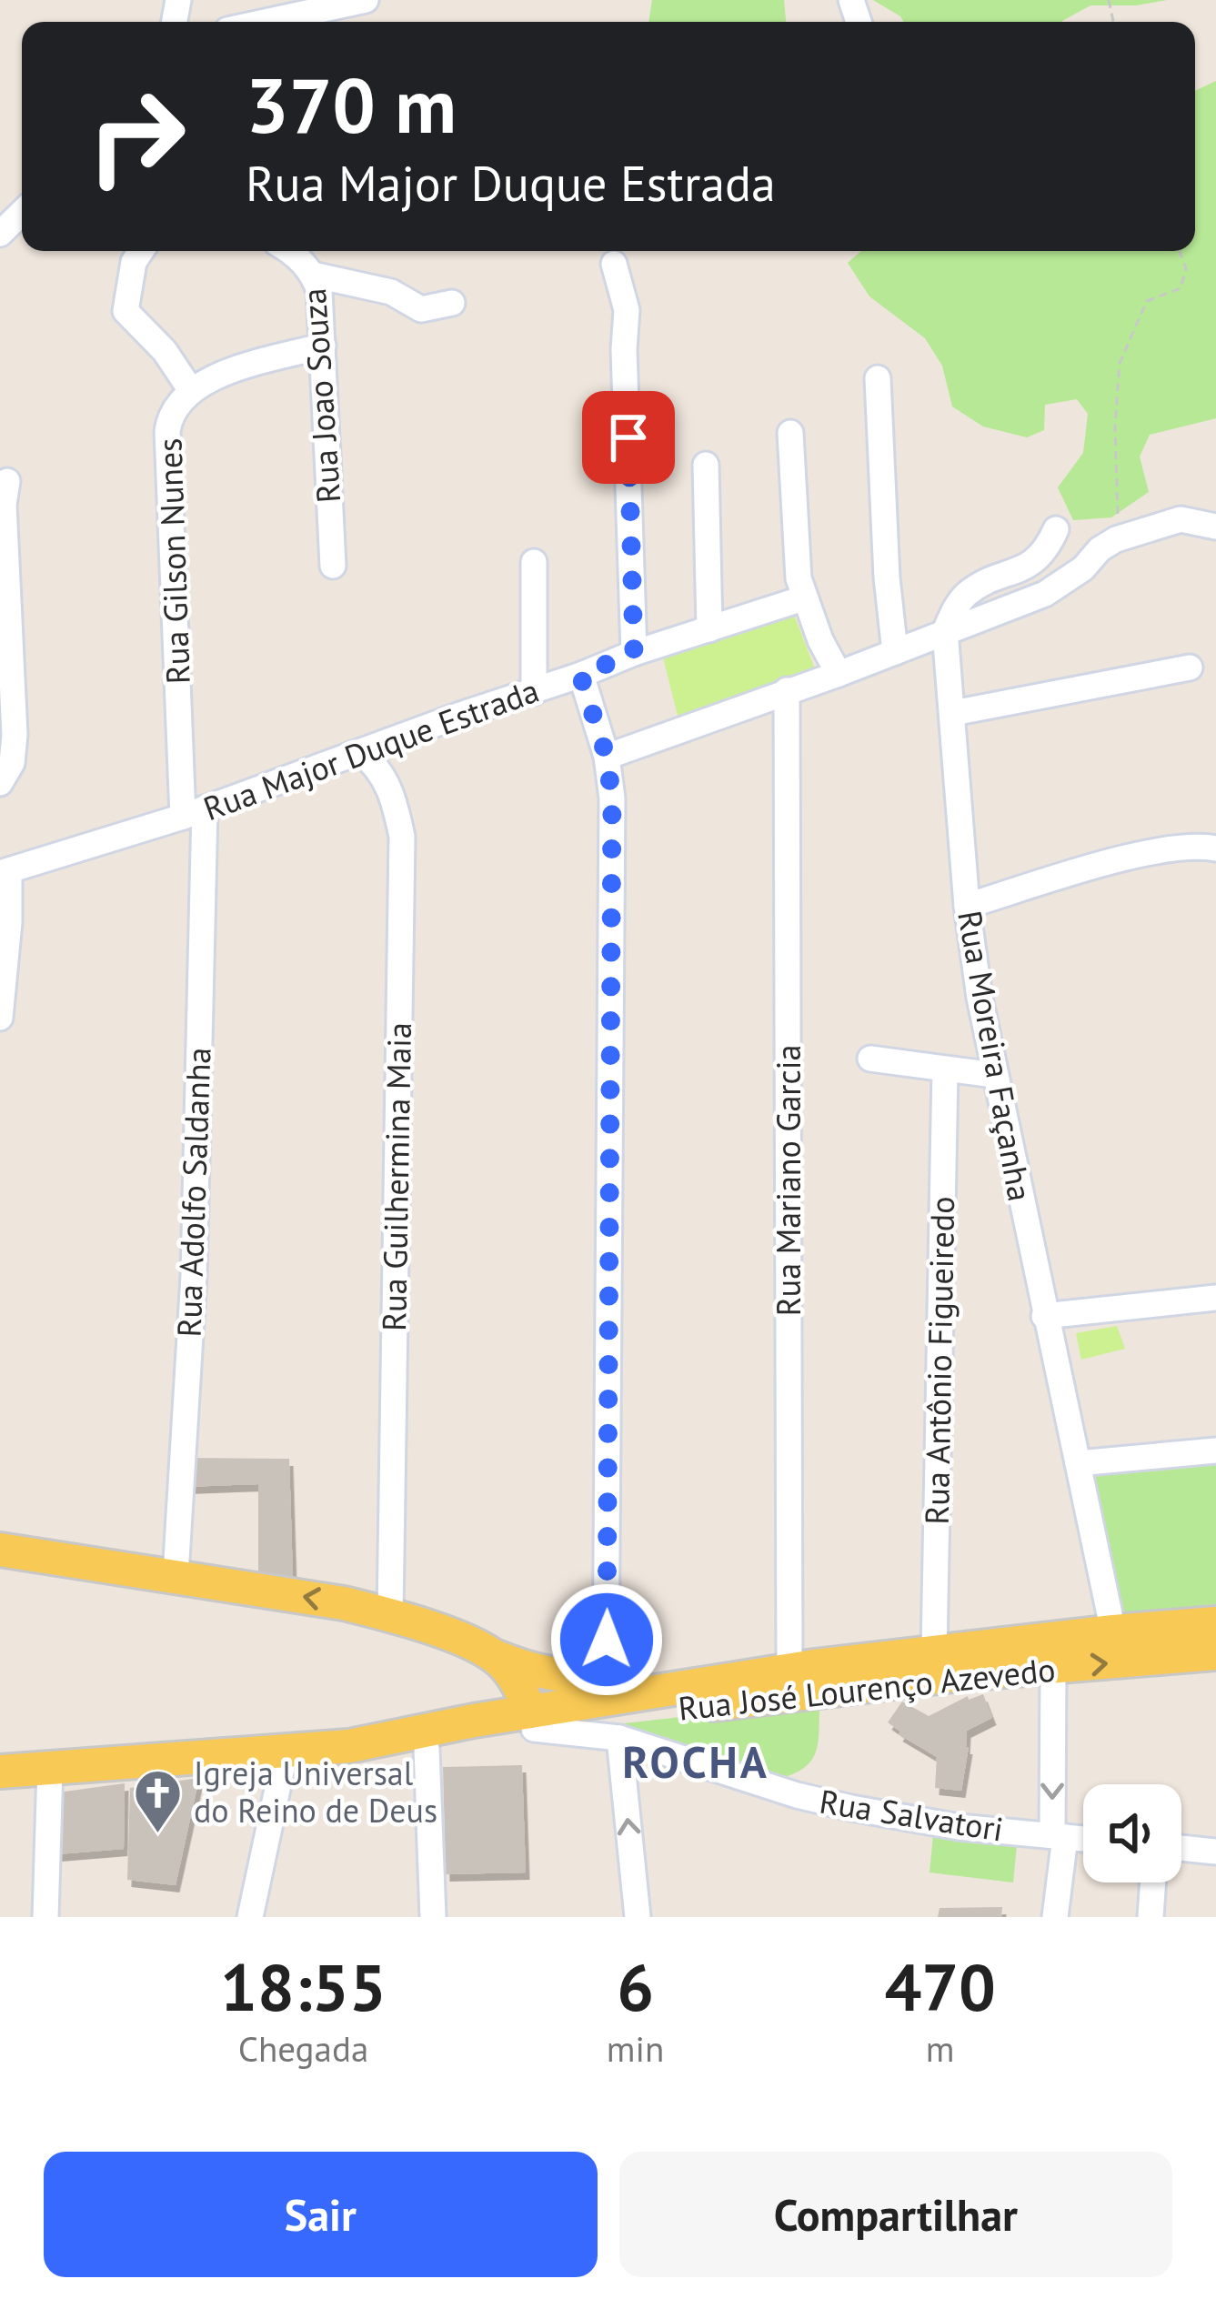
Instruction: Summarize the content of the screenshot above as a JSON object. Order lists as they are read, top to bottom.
{
  "streets": {
    "main road": ["Rua José Lourenço Azevedo"],
    "street": [
      "Rua Joao Souza",
      "Rua Gilson Nunes",
      "Rua Major Duque Estrada",
      "Rua Moreira Façanha",
      "Rua Guilhermina Maia",
      "Rua Mariano Garcia",
      "Rua Adolfo Saldanha",
      "Rua Antônio Figueiredo",
      "Rua Salvatori"
    ]
  },
  "crossings": [
    ["Rua Joao Souza", "Rua Gilson Nunes"],
    ["Rua Gilson Nunes", "Rua Major Duque Estrada"],
    ["Rua Gilson Nunes", "Rua Adolfo Saldanha"],
    ["Rua Major Duque Estrada", "Rua Guilhermina Maia"],
    ["Rua Major Duque Estrada", "Rua Adolfo Saldanha"],
    ["Rua Moreira Façanha", "Rua José Lourenço Azevedo"],
    ["Rua Mariano Garcia", "Rua José Lourenço Azevedo"],
    ["Rua Antônio Figueiredo", "Rua José Lourenço Azevedo"],
    ["Rua José Lourenço Azevedo", "Rua Salvatori"]
  ],
  "districts": ["ROCHA"],
  "places": {
    "church": ["Igreja Universal do Reino de Deus"]
  },
  "page": {
    "turn": ["370 m", "Rua Major Duque Estrada"],
    "eta": [
      "18:55",
      "Chegada",
      "6",
      "min",
      "470",
      "m"
    ],
    "buttons": ["Sair", "Compartilhar"]
  }
}
